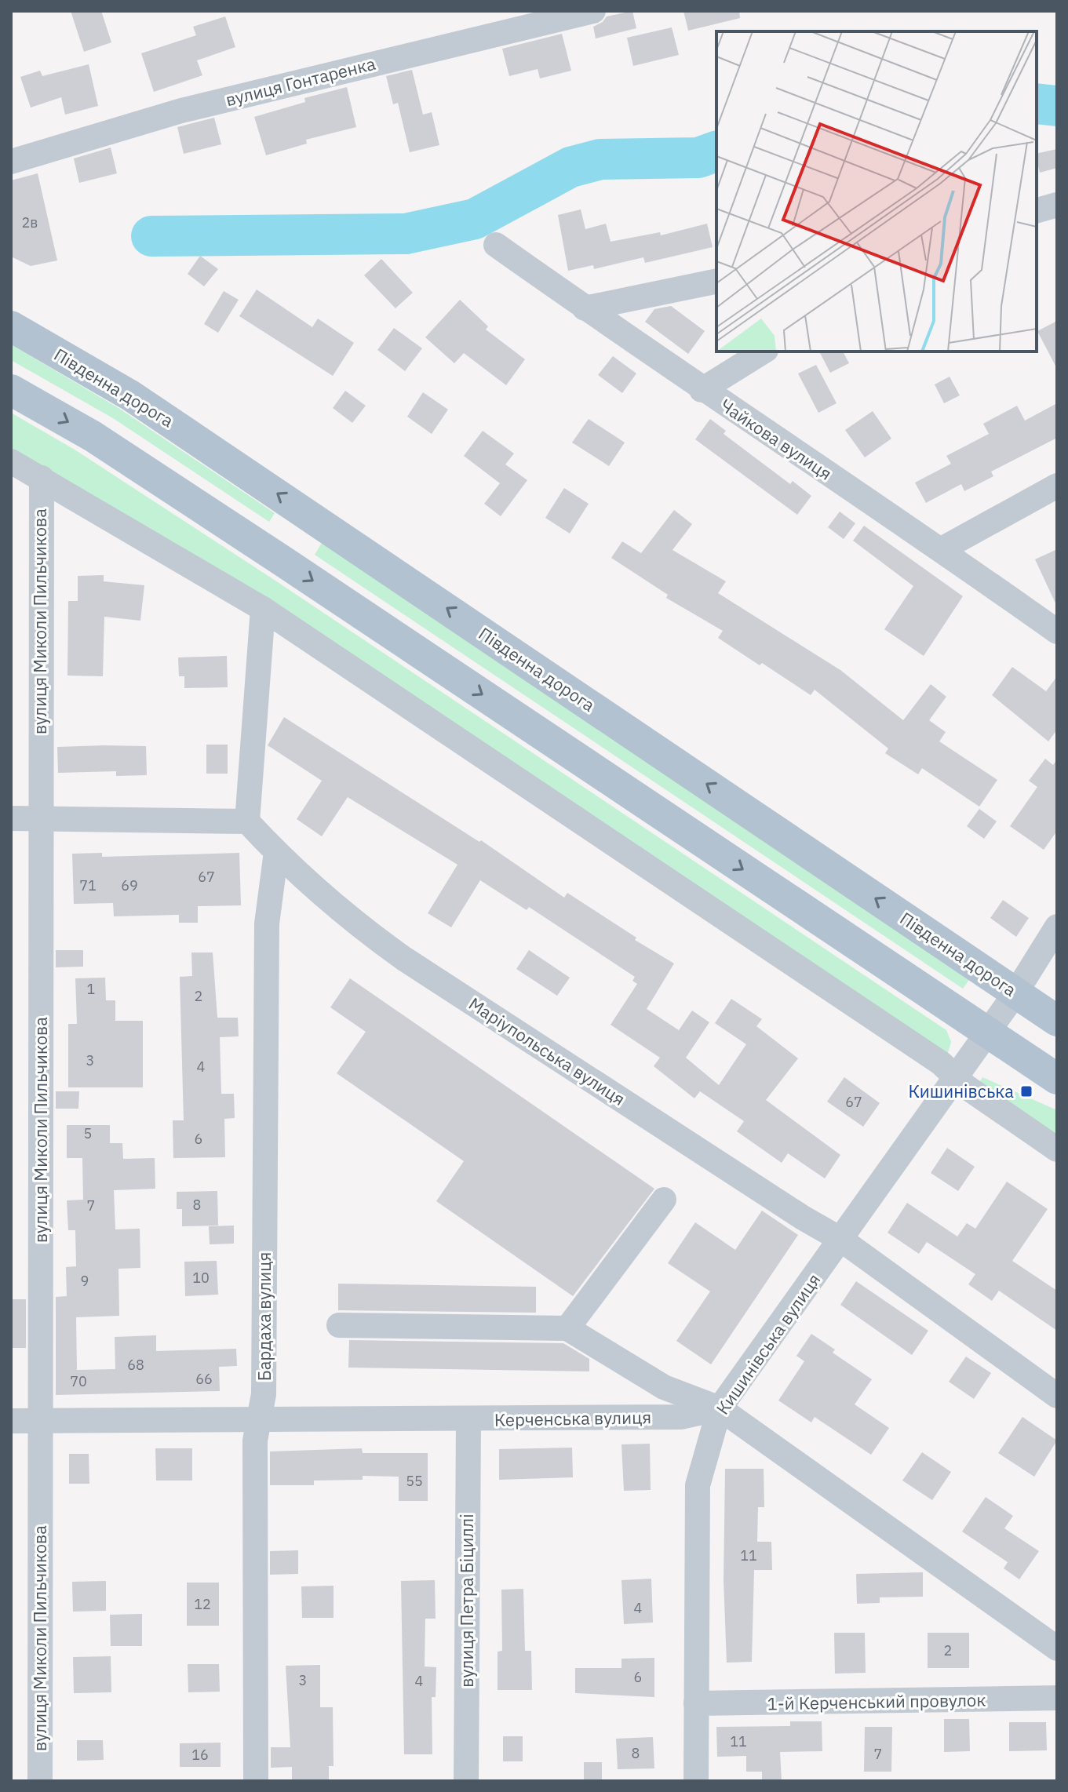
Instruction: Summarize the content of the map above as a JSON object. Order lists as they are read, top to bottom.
{
  "streets": {
    "main road": ["Південна дорога"],
    "street": [
      "вулиця Гонтаренка",
      "Чайкова вулиця",
      "вулиця Миколи Пильчикова",
      "Маріупольська вулиця",
      "Бардаха вулиця",
      "Кишинівська вулиця",
      "Керченська вулиця",
      "вулиця Петра Біциллі",
      "1-й Керченський провулок"
    ]
  },
  "crossings": [
    ["Південна дорога", "Кишинівська вулиця"],
    ["вулиця Миколи Пильчикова", "Керченська вулиця"],
    ["Маріупольська вулиця", "Бардаха вулиця"],
    ["Маріупольська вулиця", "Кишинівська вулиця"],
    ["Бардаха вулиця", "Керченська вулиця"],
    ["Кишинівська вулиця", "Керченська вулиця"],
    ["Кишинівська вулиця", "1-й Керченський провулок"],
    ["Керченська вулиця", "вулиця Петра Біциллі"]
  ],
  "places": {
    "transit": ["Кишинівська"]
  },
  "house_numbers": [
    "2в",
    "67",
    "71",
    "69",
    "1",
    "2",
    "3",
    "4",
    "67",
    "5",
    "6",
    "8",
    "7",
    "10",
    "9",
    "68",
    "66",
    "70",
    "55",
    "11",
    "12",
    "4",
    "2",
    "6",
    "3",
    "4",
    "11",
    "8",
    "7",
    "16"
  ]
}
